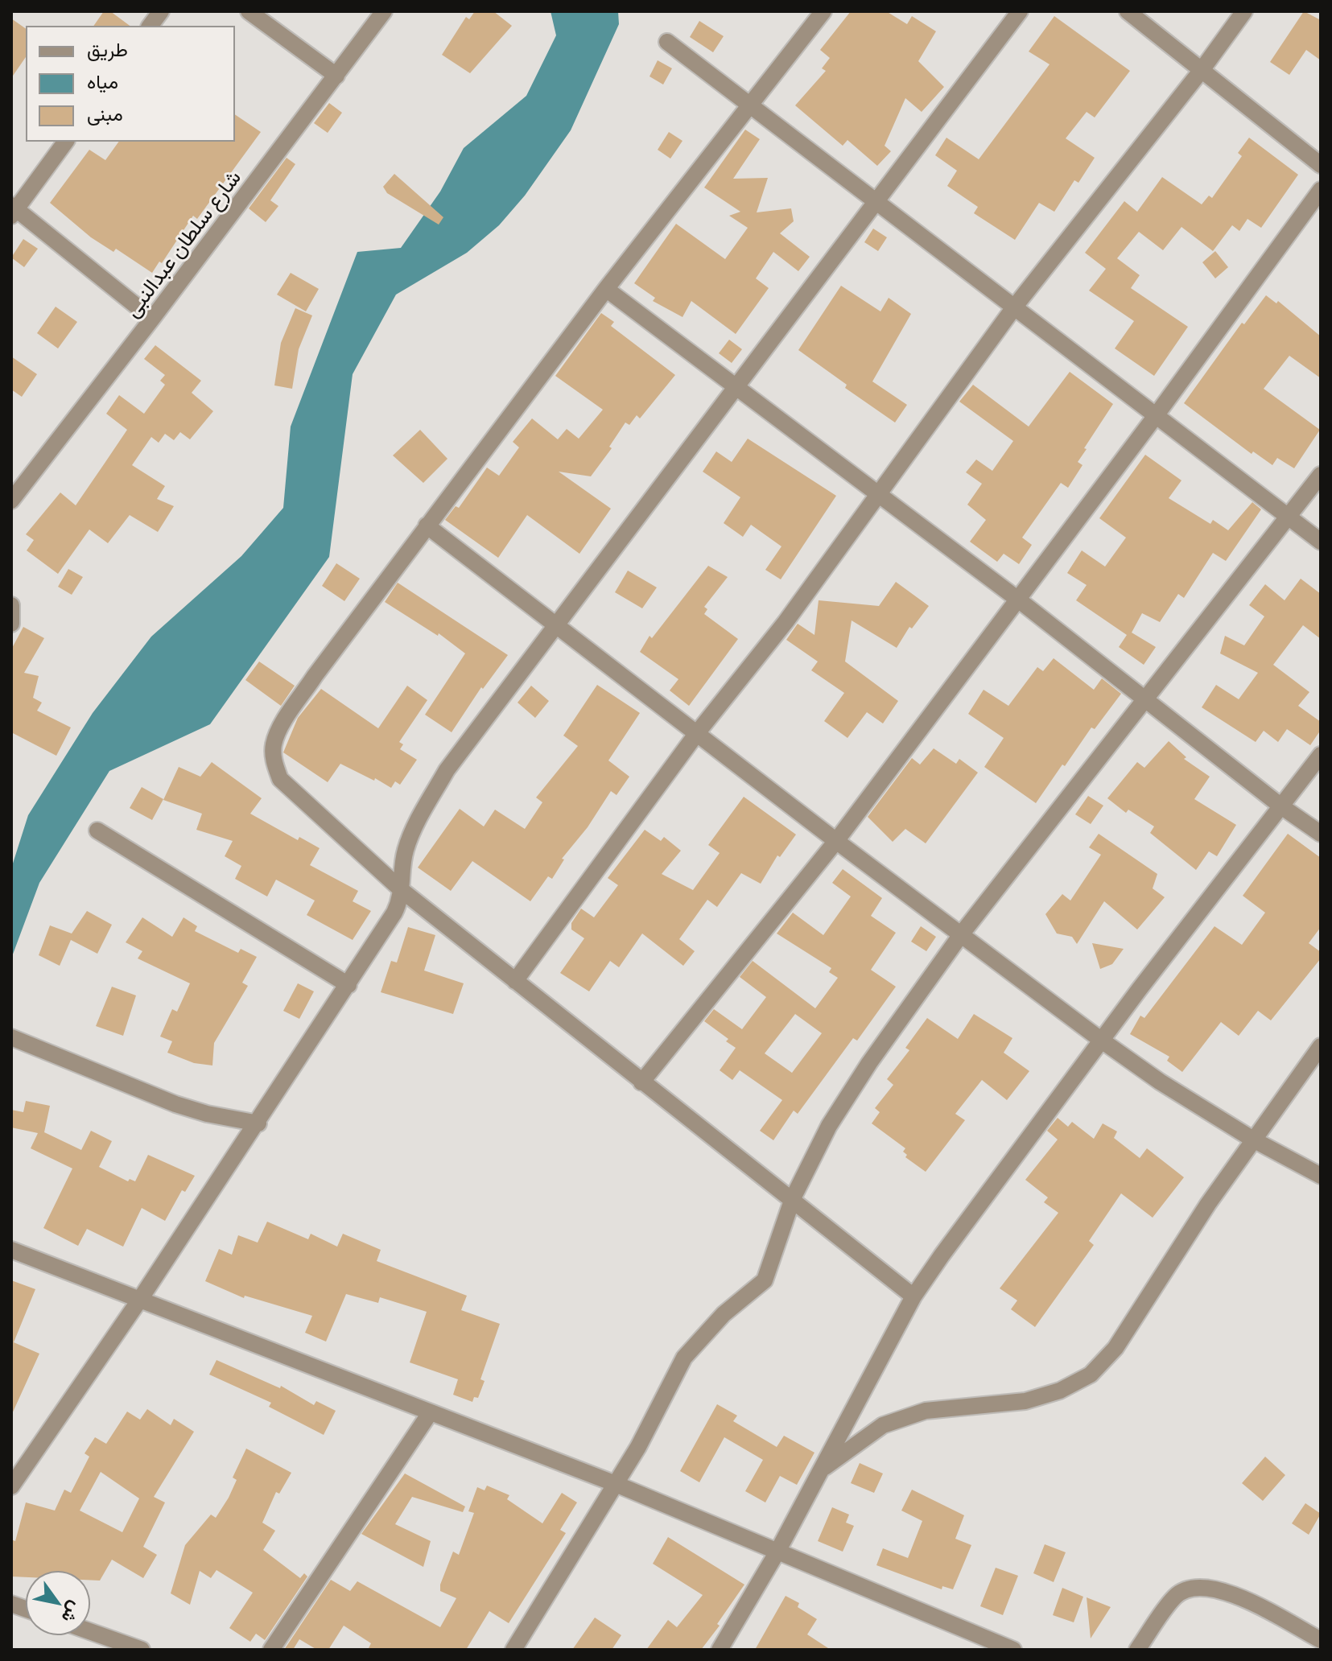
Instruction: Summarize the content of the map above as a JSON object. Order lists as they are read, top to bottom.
{
  "streets": {
    "street": ["شارع سلطان عبدالنبى"]
  },
  "legend": ["طريق", "مياه", "مبنى"],
  "north": "bottom right"
}
